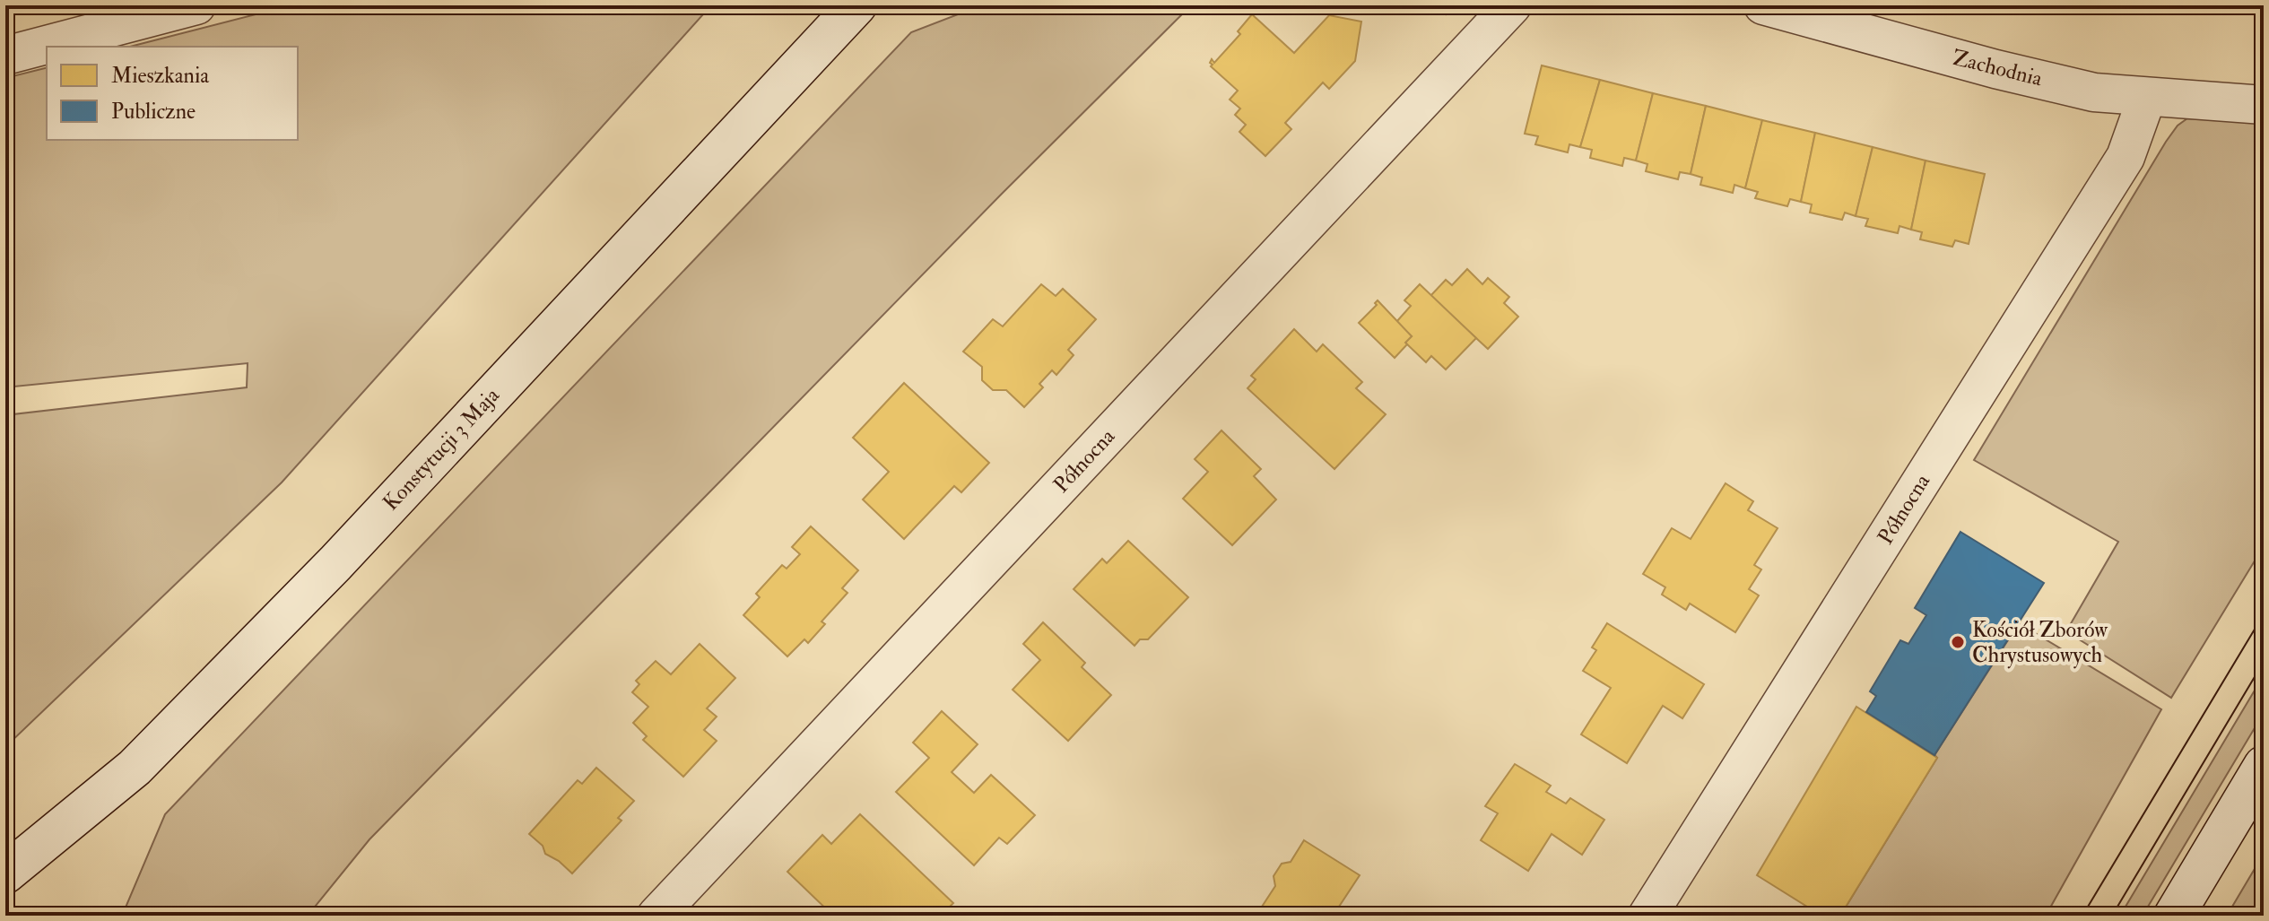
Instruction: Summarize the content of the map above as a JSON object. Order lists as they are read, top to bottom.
{
  "streets": {
    "street": ["Zachodnia", "Konstytucji 3 Maja", "Północna"]
  },
  "crossings": [
    ["Zachodnia", "Północna"]
  ],
  "places": ["Kościół Zborów Chrystusowych"],
  "legend": ["Mieszkania", "Publiczne"]
}
